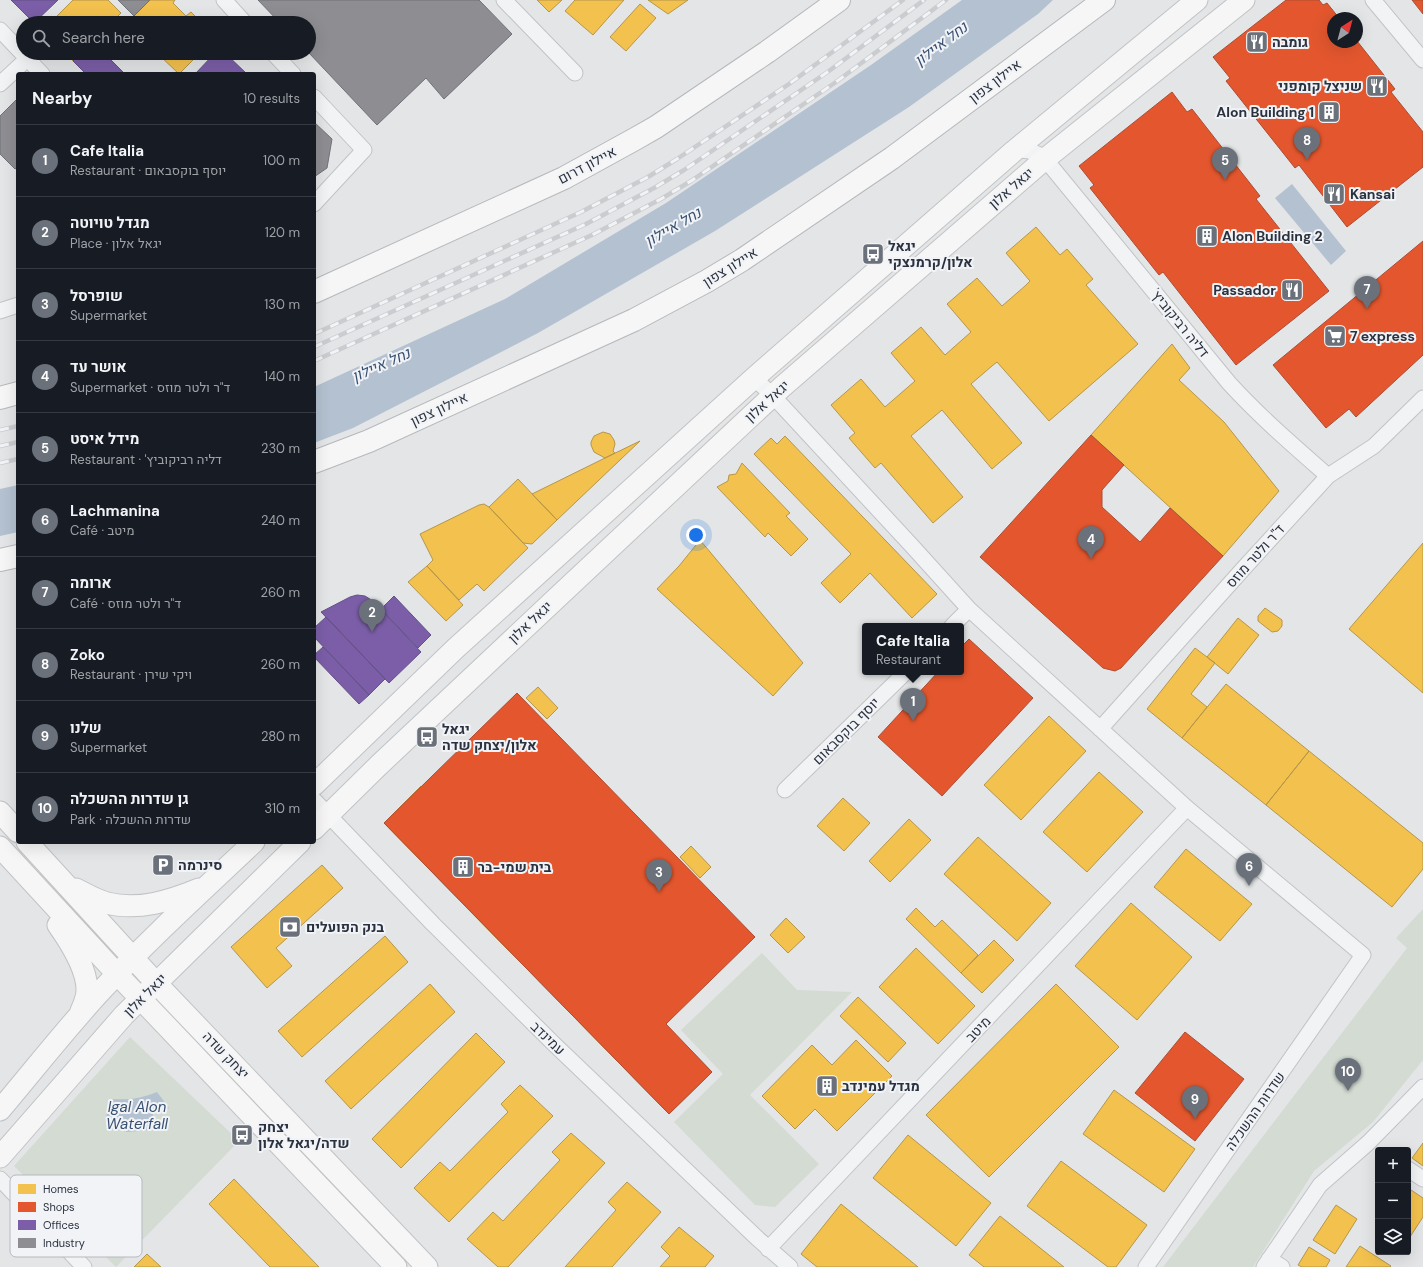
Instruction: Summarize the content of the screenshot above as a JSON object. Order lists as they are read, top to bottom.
{
  "streets": {
    "highway": ["איילון צפון", "איילון דרום"],
    "street": [
      "יגאל אלון",
      "'דליה רביקוביץ",
      "ד\"ר ולטר מוזס",
      "יוסף בוקסבאום",
      "מיטב",
      "עמינדב",
      "יצחק שדה",
      "שדרות ההשכלה"
    ]
  },
  "crossings": [
    ["יגאל אלון", "'דליה רביקוביץ"],
    ["יגאל אלון", "עמינדב"],
    ["יגאל אלון", "יצחק שדה"],
    ["'דליה רביקוביץ", "ד\"ר ולטר מוזס"],
    ["מיטב", "עמינדב"],
    ["מיטב", "שדרות ההשכלה"]
  ],
  "water": ["נחל איילון", "Igal Alon Waterfall"],
  "places": {
    "restaurant": [
      "גומבה",
      "שניצל קומפני",
      "Kansai",
      "Passador"
    ],
    "building": [
      "Alon Building 1",
      "Alon Building 2",
      "בית שמי-בר",
      "מגדל עמינדב"
    ],
    "bus stop": ["יגאל אלון/קרמנצקי", "יגאל אלון/יצחק שדה", "יצחק שדה/יגאל אלון"],
    "supermarket": ["7 express"],
    "parking": ["סינרמה"],
    "bank": ["בנק הפועלים"]
  },
  "legend": [
    "Homes",
    "Shops",
    "Offices",
    "Industry"
  ],
  "north": "top right",
  "page": {
    "search": "Search here",
    "heading": ["Nearby", "10 results"],
    "list": [
      {
        "mark": "1",
        "name": "Cafe Italia",
        "note": "Restaurant · יוסף בוקסבאום",
        "value": "100 m"
      },
      {
        "mark": "2",
        "name": "מגדל טויוטה",
        "note": "Place · יגאל אלון",
        "value": "120 m"
      },
      {
        "mark": "3",
        "name": "שופרסל",
        "note": "Supermarket",
        "value": "130 m"
      },
      {
        "mark": "4",
        "name": "אושר עד",
        "note": "Supermarket · ד\"ר ולטר מוזס",
        "value": "140 m"
      },
      {
        "mark": "5",
        "name": "מידל איסט",
        "note": "Restaurant · 'דליה רביקוביץ",
        "value": "230 m"
      },
      {
        "mark": "6",
        "name": "Lachmanina",
        "note": "Café · מיטב",
        "value": "240 m"
      },
      {
        "mark": "7",
        "name": "ארומה",
        "note": "Café · ד\"ר ולטר מוזס",
        "value": "260 m"
      },
      {
        "mark": "8",
        "name": "Zoko",
        "note": "Restaurant · ויקי שירן",
        "value": "260 m"
      },
      {
        "mark": "9",
        "name": "שלנו",
        "note": "Supermarket",
        "value": "280 m"
      },
      {
        "mark": "10",
        "name": "גן שדרות ההשכלה",
        "note": "Park · שדרות ההשכלה",
        "value": "310 m"
      }
    ],
    "pins": [
      "8",
      "5",
      "7",
      "4",
      "2",
      "1",
      "6",
      "3",
      "10",
      "9"
    ],
    "popup": ["Cafe Italia", "Restaurant"],
    "map_buttons": ["+", "−"]
  }
}
